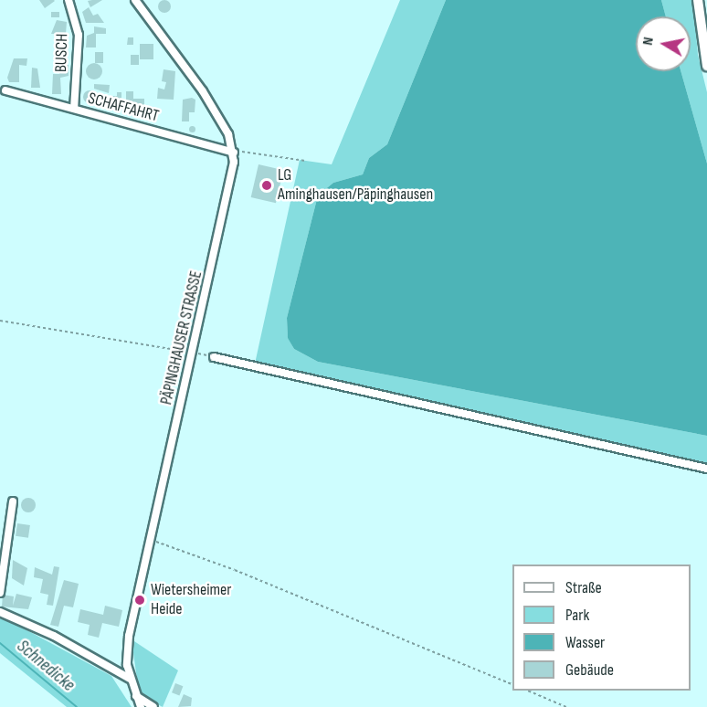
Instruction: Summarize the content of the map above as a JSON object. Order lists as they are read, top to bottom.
{
  "streets": {
    "street": ["BUSCH", "SCHAFFAHRT", "PÄPINGHAUSER STRASSE"]
  },
  "crossings": [
    ["BUSCH", "SCHAFFAHRT"],
    ["SCHAFFAHRT", "PÄPINGHAUSER STRASSE"]
  ],
  "water": ["Schnedicke"],
  "places": ["LG Aminghausen/Päpinghausen", "Wietersheimer Heide"],
  "legend": [
    "Straße",
    "Park",
    "Wasser",
    "Gebäude"
  ],
  "north": "left"
}
